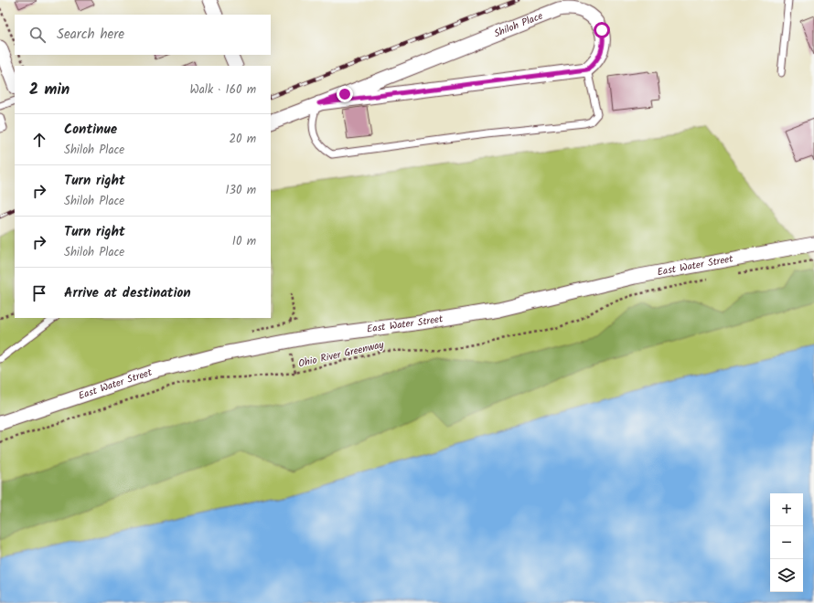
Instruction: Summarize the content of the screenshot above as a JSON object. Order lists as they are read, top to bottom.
{
  "streets": {
    "street": ["Shiloh Place", "East Water Street"],
    "path": ["Ohio River Greenway"]
  },
  "page": {
    "search": "Search here",
    "heading": ["2 min", "Walk · 160 m"],
    "list": [
      ["Continue", "Shiloh Place", "20 m"],
      ["Turn right", "Shiloh Place", "130 m"],
      ["Turn right", "Shiloh Place", "10 m"],
      "Arrive at destination"
    ],
    "map_buttons": ["+", "−"]
  }
}
